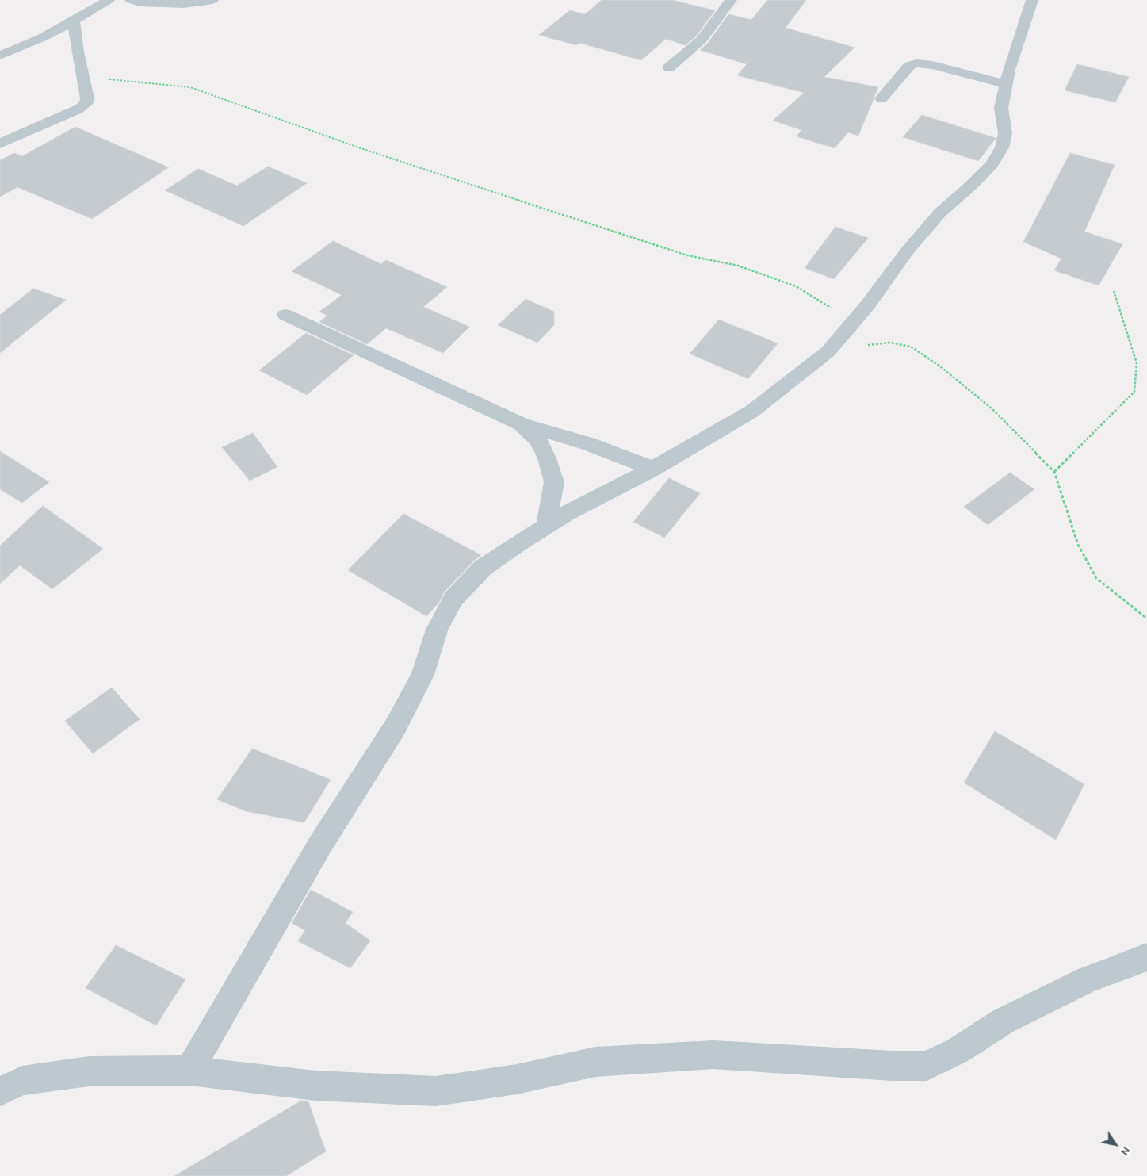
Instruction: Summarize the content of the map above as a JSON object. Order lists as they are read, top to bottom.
{
  "north": "bottom right"
}
